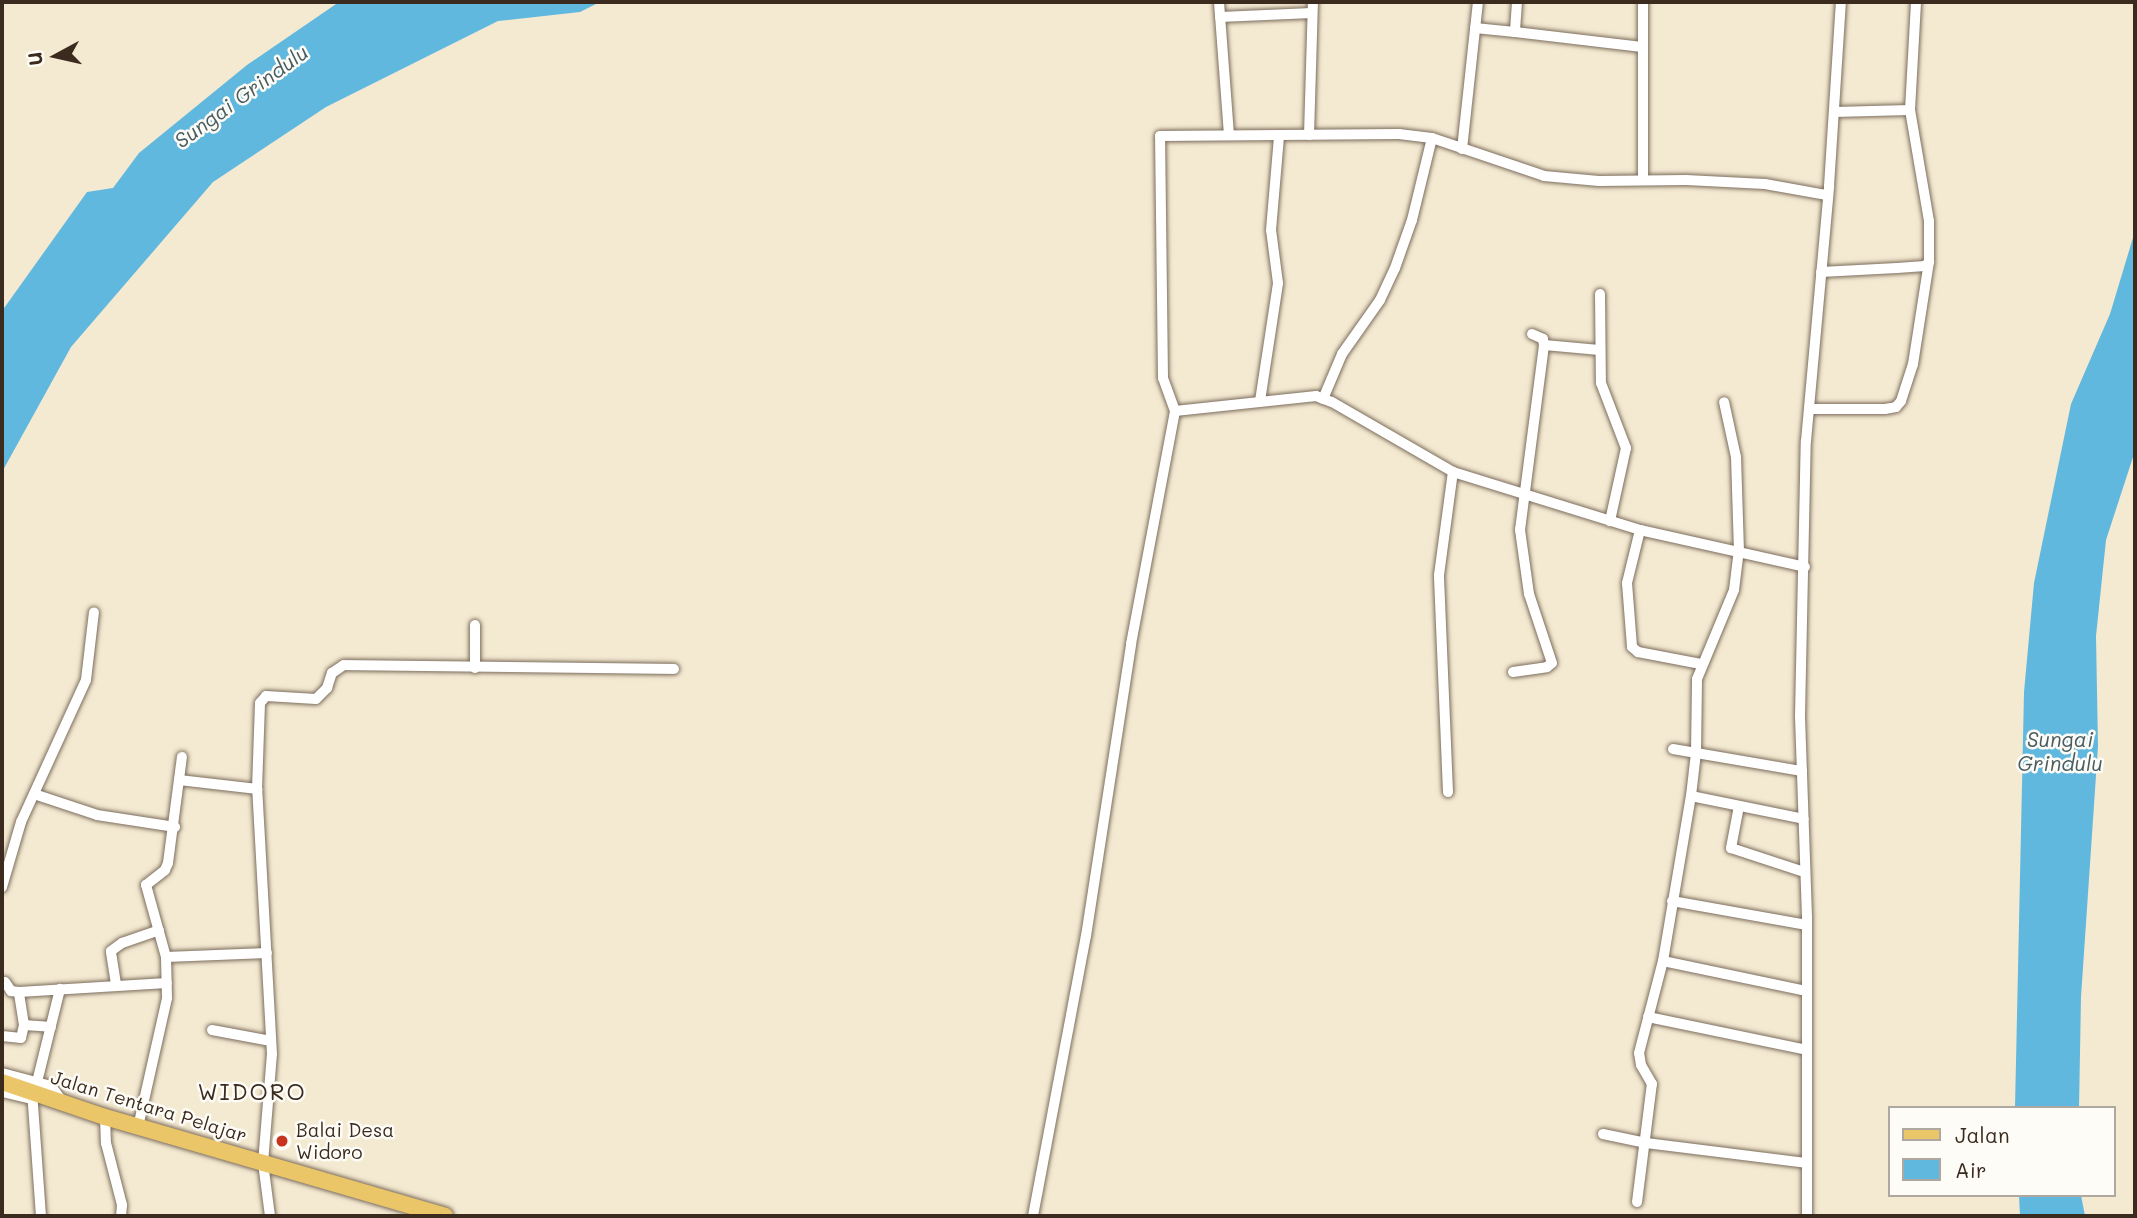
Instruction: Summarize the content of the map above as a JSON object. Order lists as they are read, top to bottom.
{
  "streets": {
    "main road": ["Jalan Tentara Pelajar"]
  },
  "districts": ["WIDORO"],
  "water": ["Sungai Grindulu"],
  "places": ["Balai Desa Widoro"],
  "legend": ["Jalan", "Air"],
  "north": "left"
}
